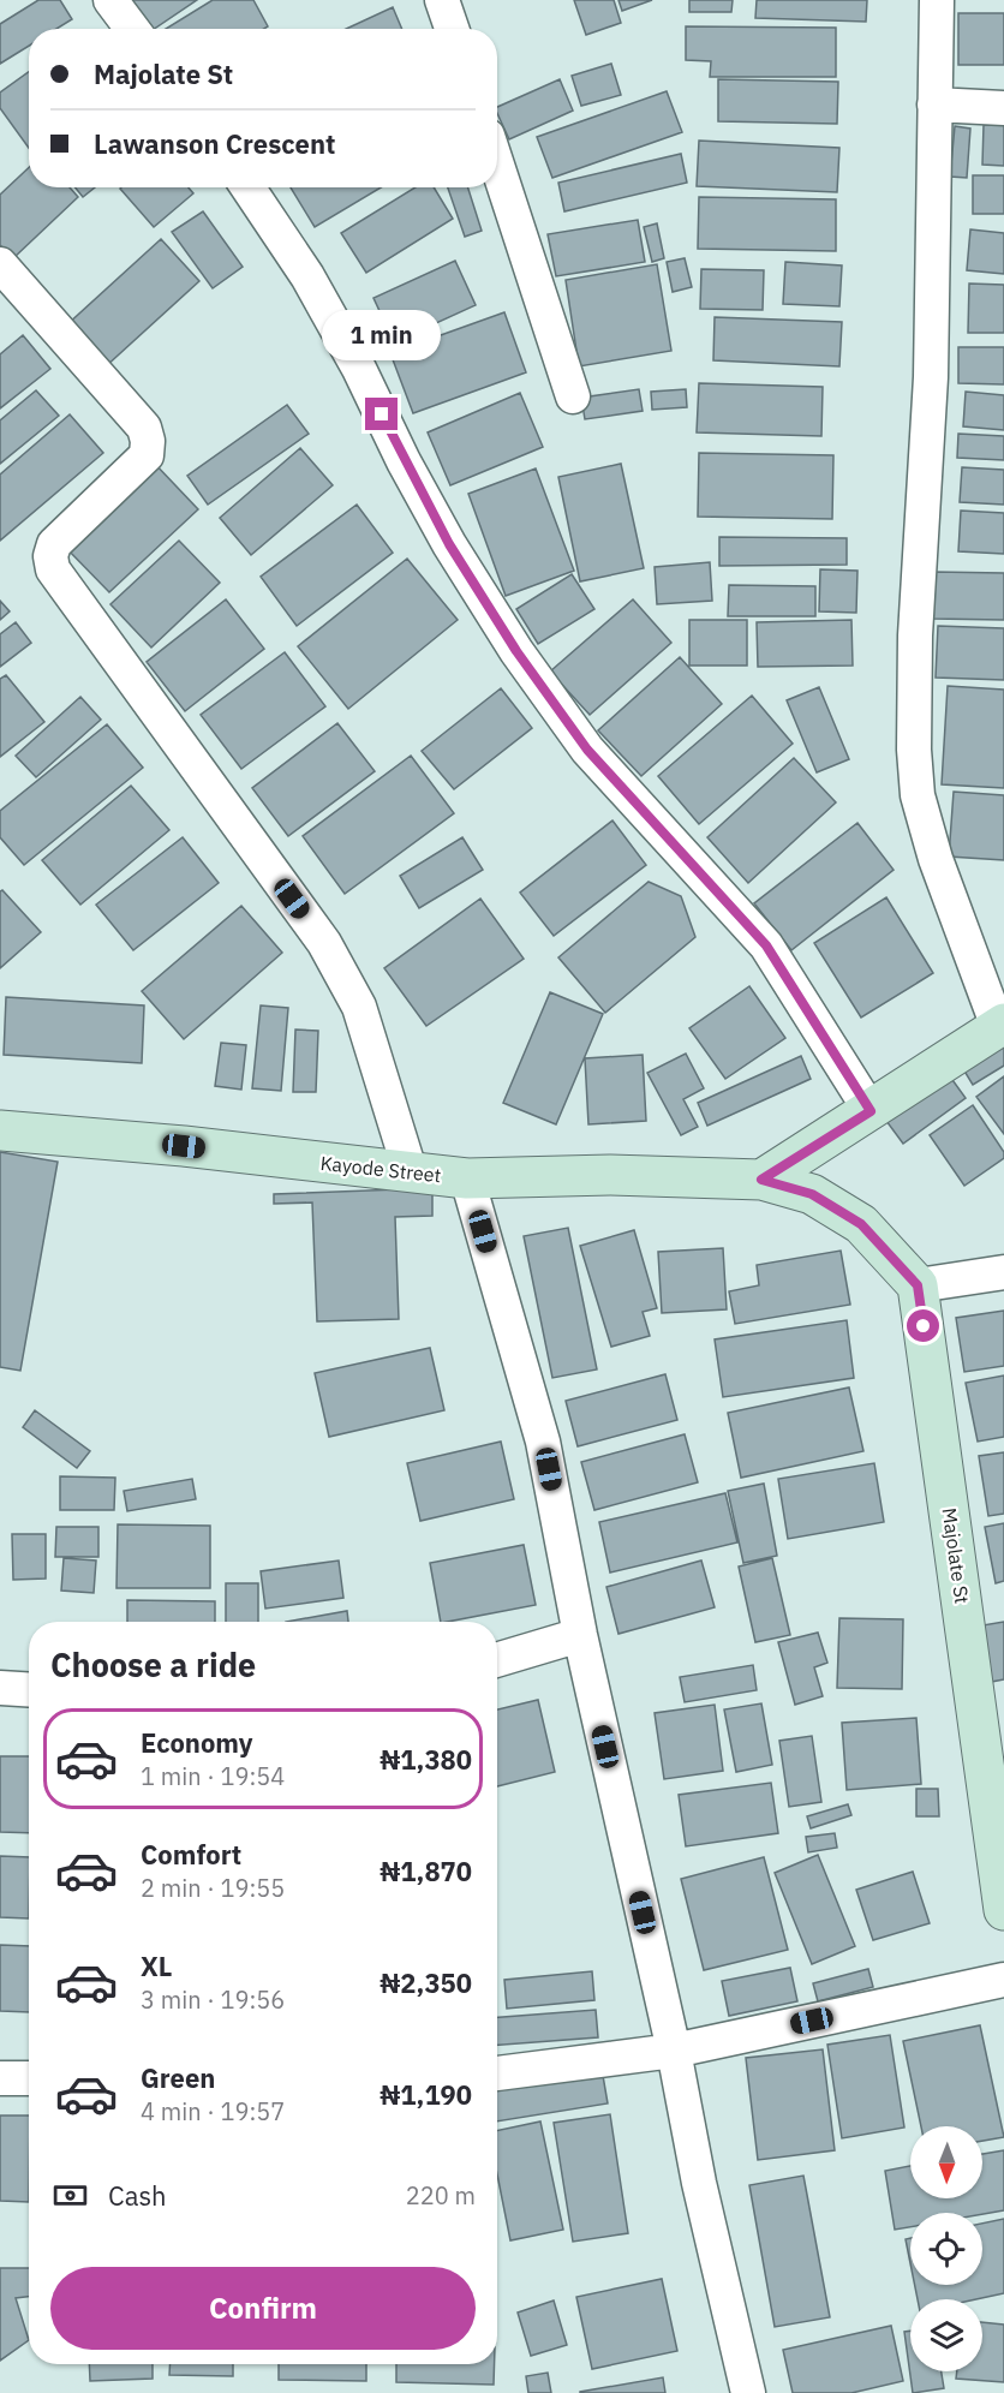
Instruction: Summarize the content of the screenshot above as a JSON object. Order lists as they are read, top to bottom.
{
  "streets": {
    "main road": ["Kayode Street", "Majolate St"]
  },
  "crossings": [
    ["Kayode Street", "Majolate St"]
  ],
  "north": "bottom",
  "page": {
    "banner": ["Majolate St", "Lawanson Crescent"],
    "bubble": "1 min",
    "heading": "Choose a ride",
    "list": [
      {
        "name": "Economy",
        "note": "1 min · 19:54",
        "value": "₦1,380"
      },
      {
        "name": "Comfort",
        "note": "2 min · 19:55",
        "value": "₦1,870"
      },
      {
        "name": "XL",
        "note": "3 min · 19:56",
        "value": "₦2,350"
      },
      {
        "name": "Green",
        "note": "4 min · 19:57",
        "value": "₦1,190"
      }
    ],
    "pay": ["Cash", "220 m"],
    "buttons": "Confirm"
  }
}
